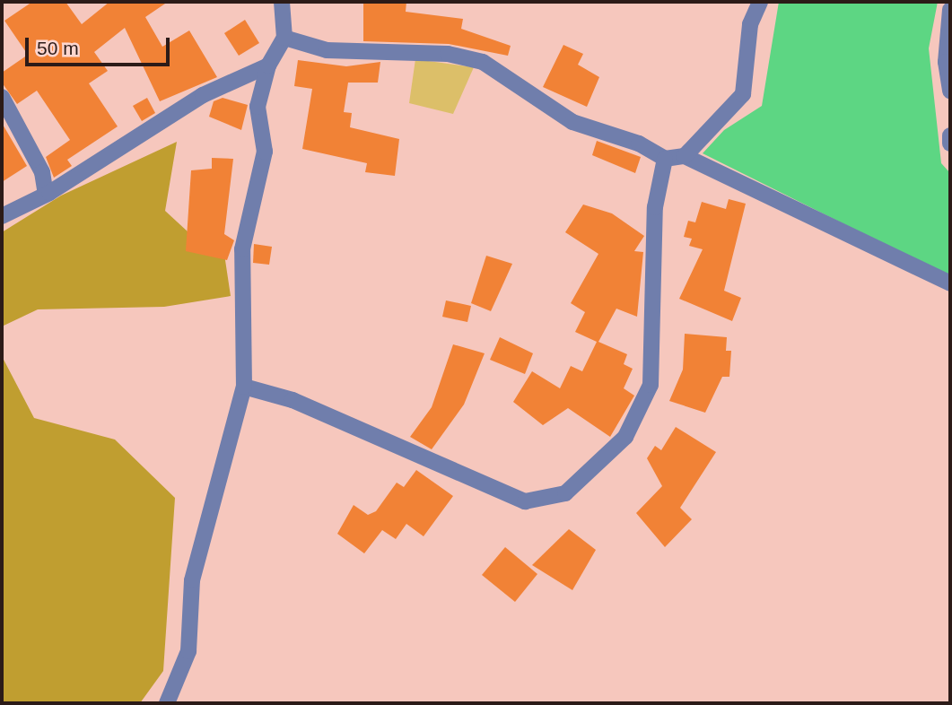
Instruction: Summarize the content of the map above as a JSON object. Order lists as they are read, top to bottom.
{
  "scale_bar": "50 m"
}
